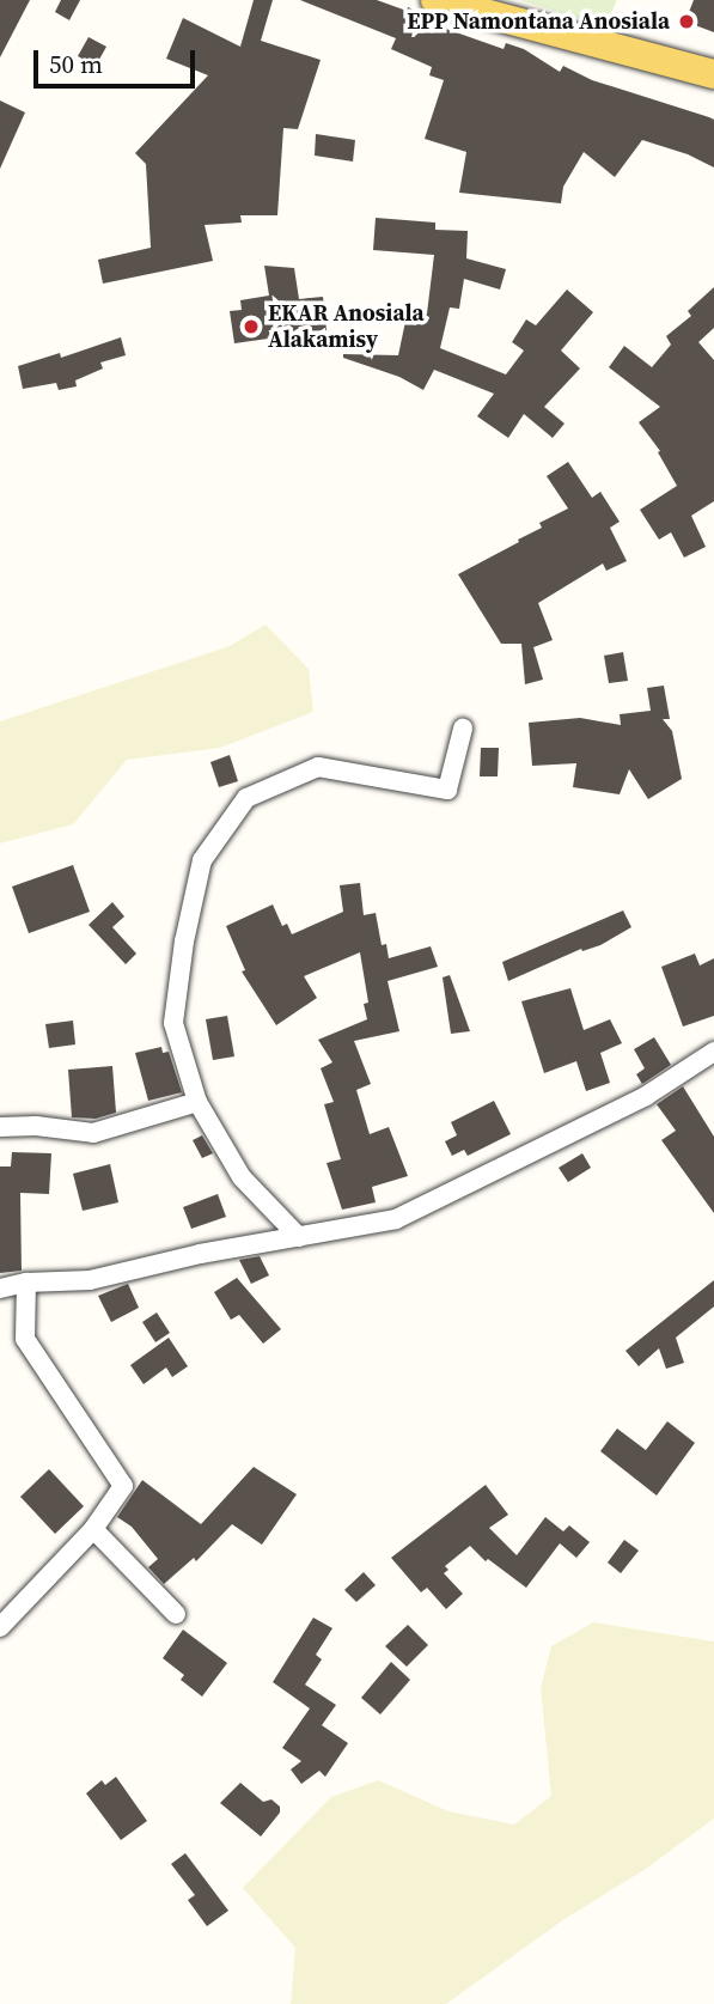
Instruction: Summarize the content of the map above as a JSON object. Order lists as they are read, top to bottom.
{
  "places": ["EPP Namontana Anosiala", "EKAR Anosiala Alakamisy"],
  "scale_bar": "50 m"
}
